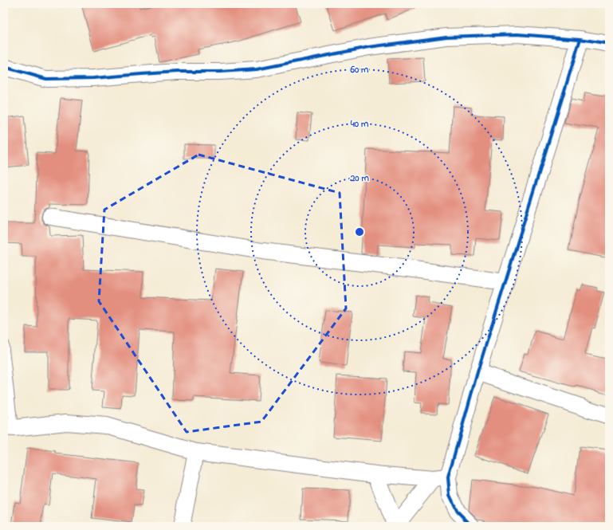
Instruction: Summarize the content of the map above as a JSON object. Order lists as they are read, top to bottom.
{
  "rings": ["60 m", "40 m", "20 m"]
}
